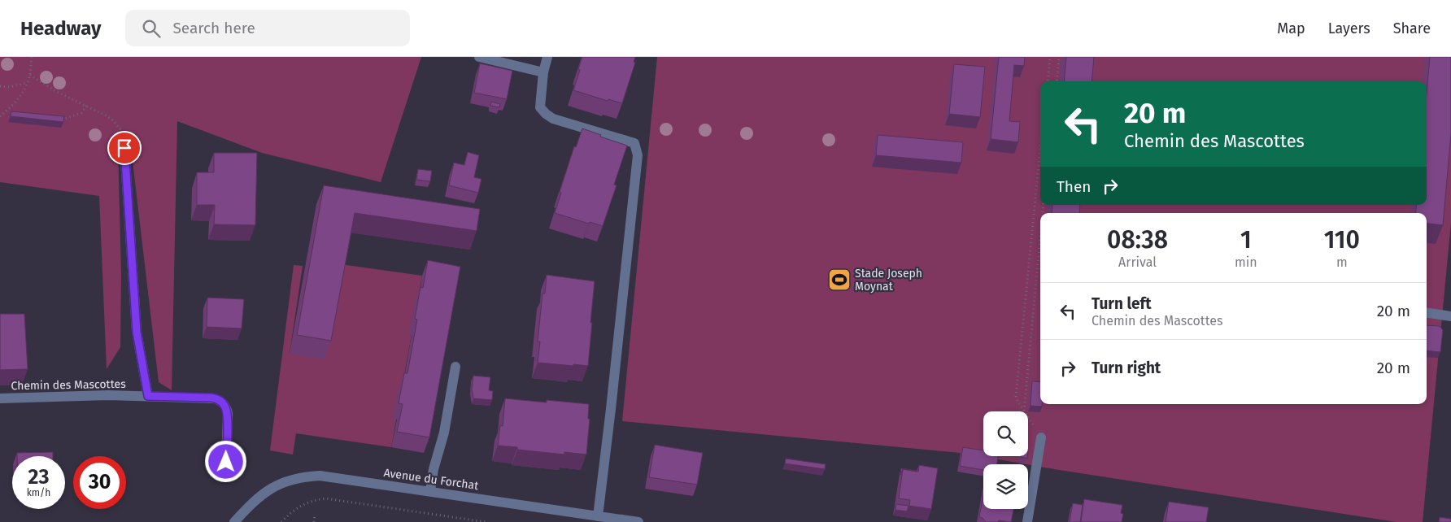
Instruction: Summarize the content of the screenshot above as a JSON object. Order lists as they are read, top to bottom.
{
  "streets": {
    "street": ["Chemin des Mascottes", "Avenue du Forchat"]
  },
  "places": {
    "sports": ["Stade Joseph Moynat"]
  },
  "page": {
    "header": "Headway",
    "search": "Search here",
    "nav": ["Map", "Layers", "Share"],
    "turn": ["20 m", "Chemin des Mascottes"],
    "then": "Then",
    "eta": [
      "08:38",
      "Arrival",
      "1",
      "min",
      "110",
      "m"
    ],
    "list": [
      {
        "name": "Turn left",
        "note": "Chemin des Mascottes",
        "value": "20 m"
      },
      {
        "name": "Turn right",
        "value": "20 m"
      }
    ],
    "speed": "23 km/h",
    "limit": "30"
  }
}
